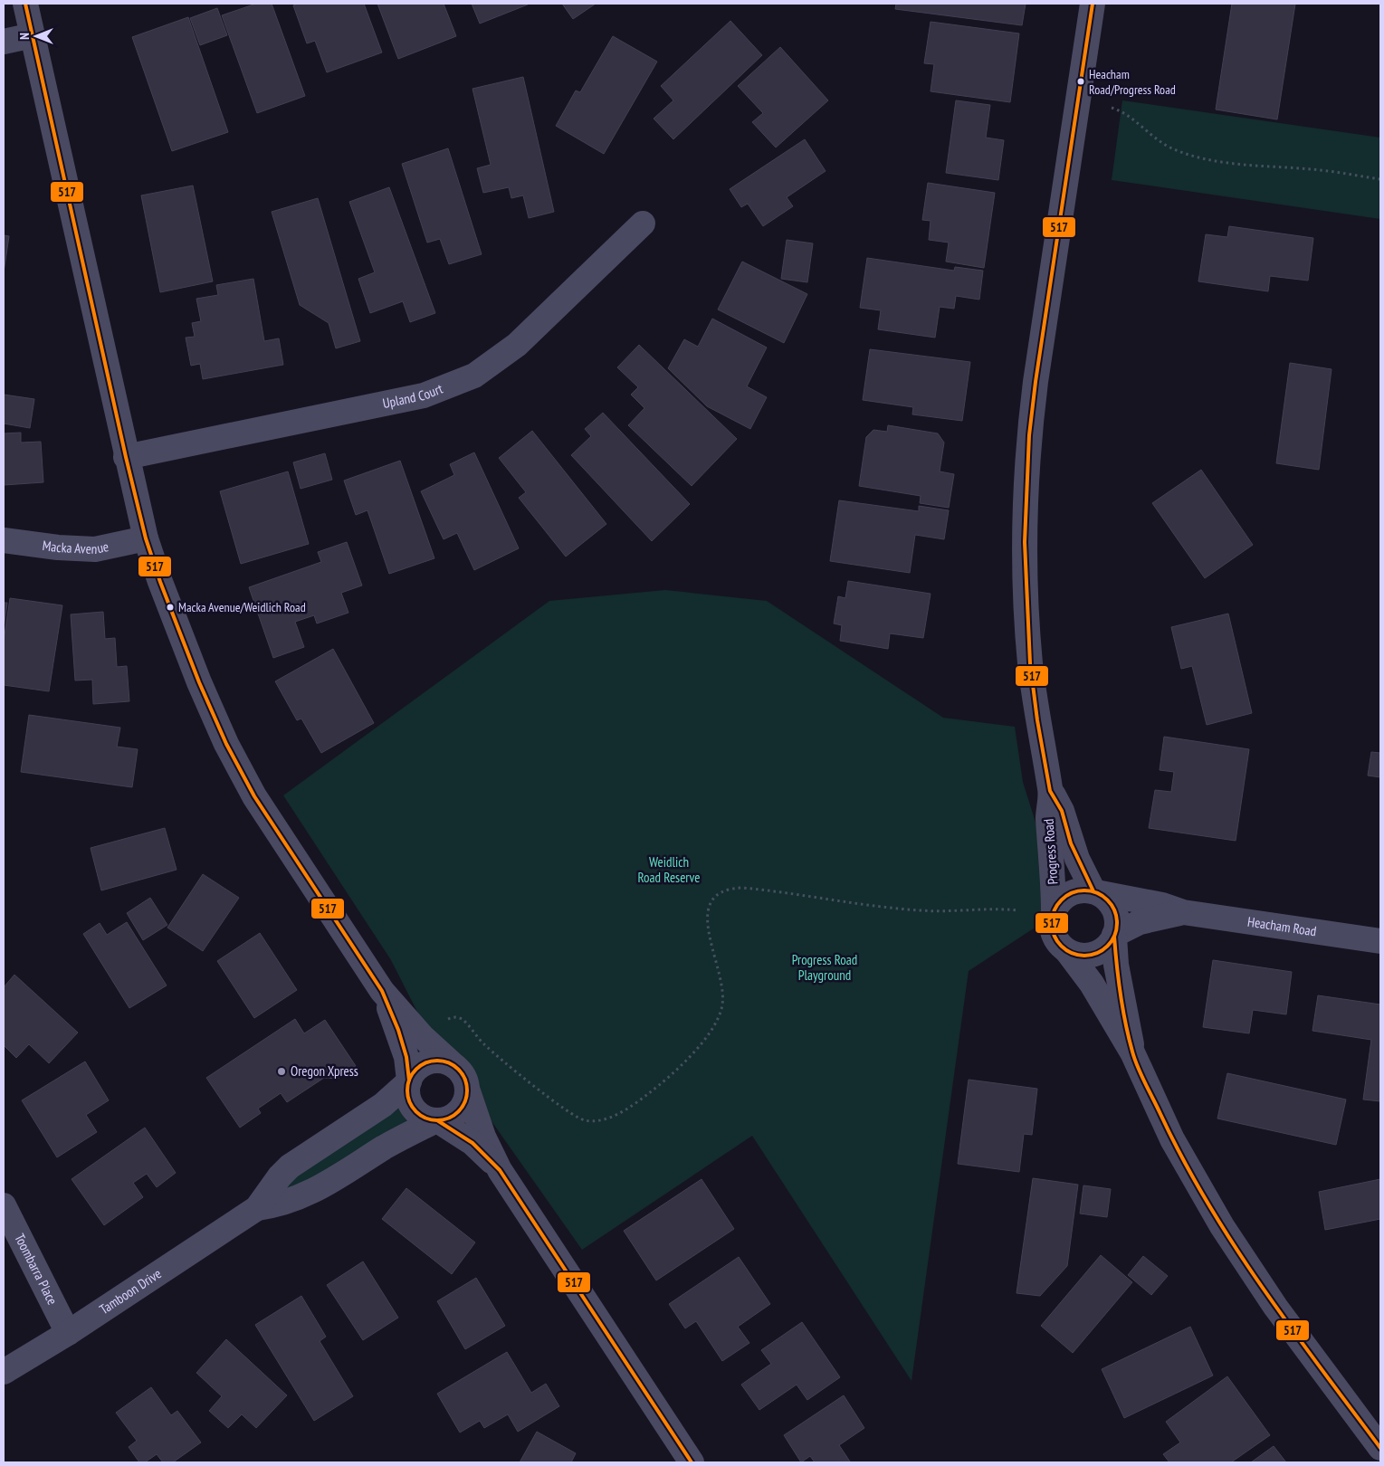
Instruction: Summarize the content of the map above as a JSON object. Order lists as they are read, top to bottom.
{
  "streets": {
    "street": [
      "Upland Court",
      "Macka Avenue",
      "Progress Road",
      "Heacham Road",
      "Toombarra Place",
      "Tamboon Drive"
    ]
  },
  "crossings": [
    ["Progress Road", "Heacham Road"],
    ["Toombarra Place", "Tamboon Drive"]
  ],
  "parks": ["Weidlich Road Reserve", "Progress Road Playground"],
  "places": ["Heacham Road/Progress Road", "Macka Avenue/Weidlich Road", "Oregon Xpress"],
  "lines": ["transit line 517"],
  "north": "left"
}
